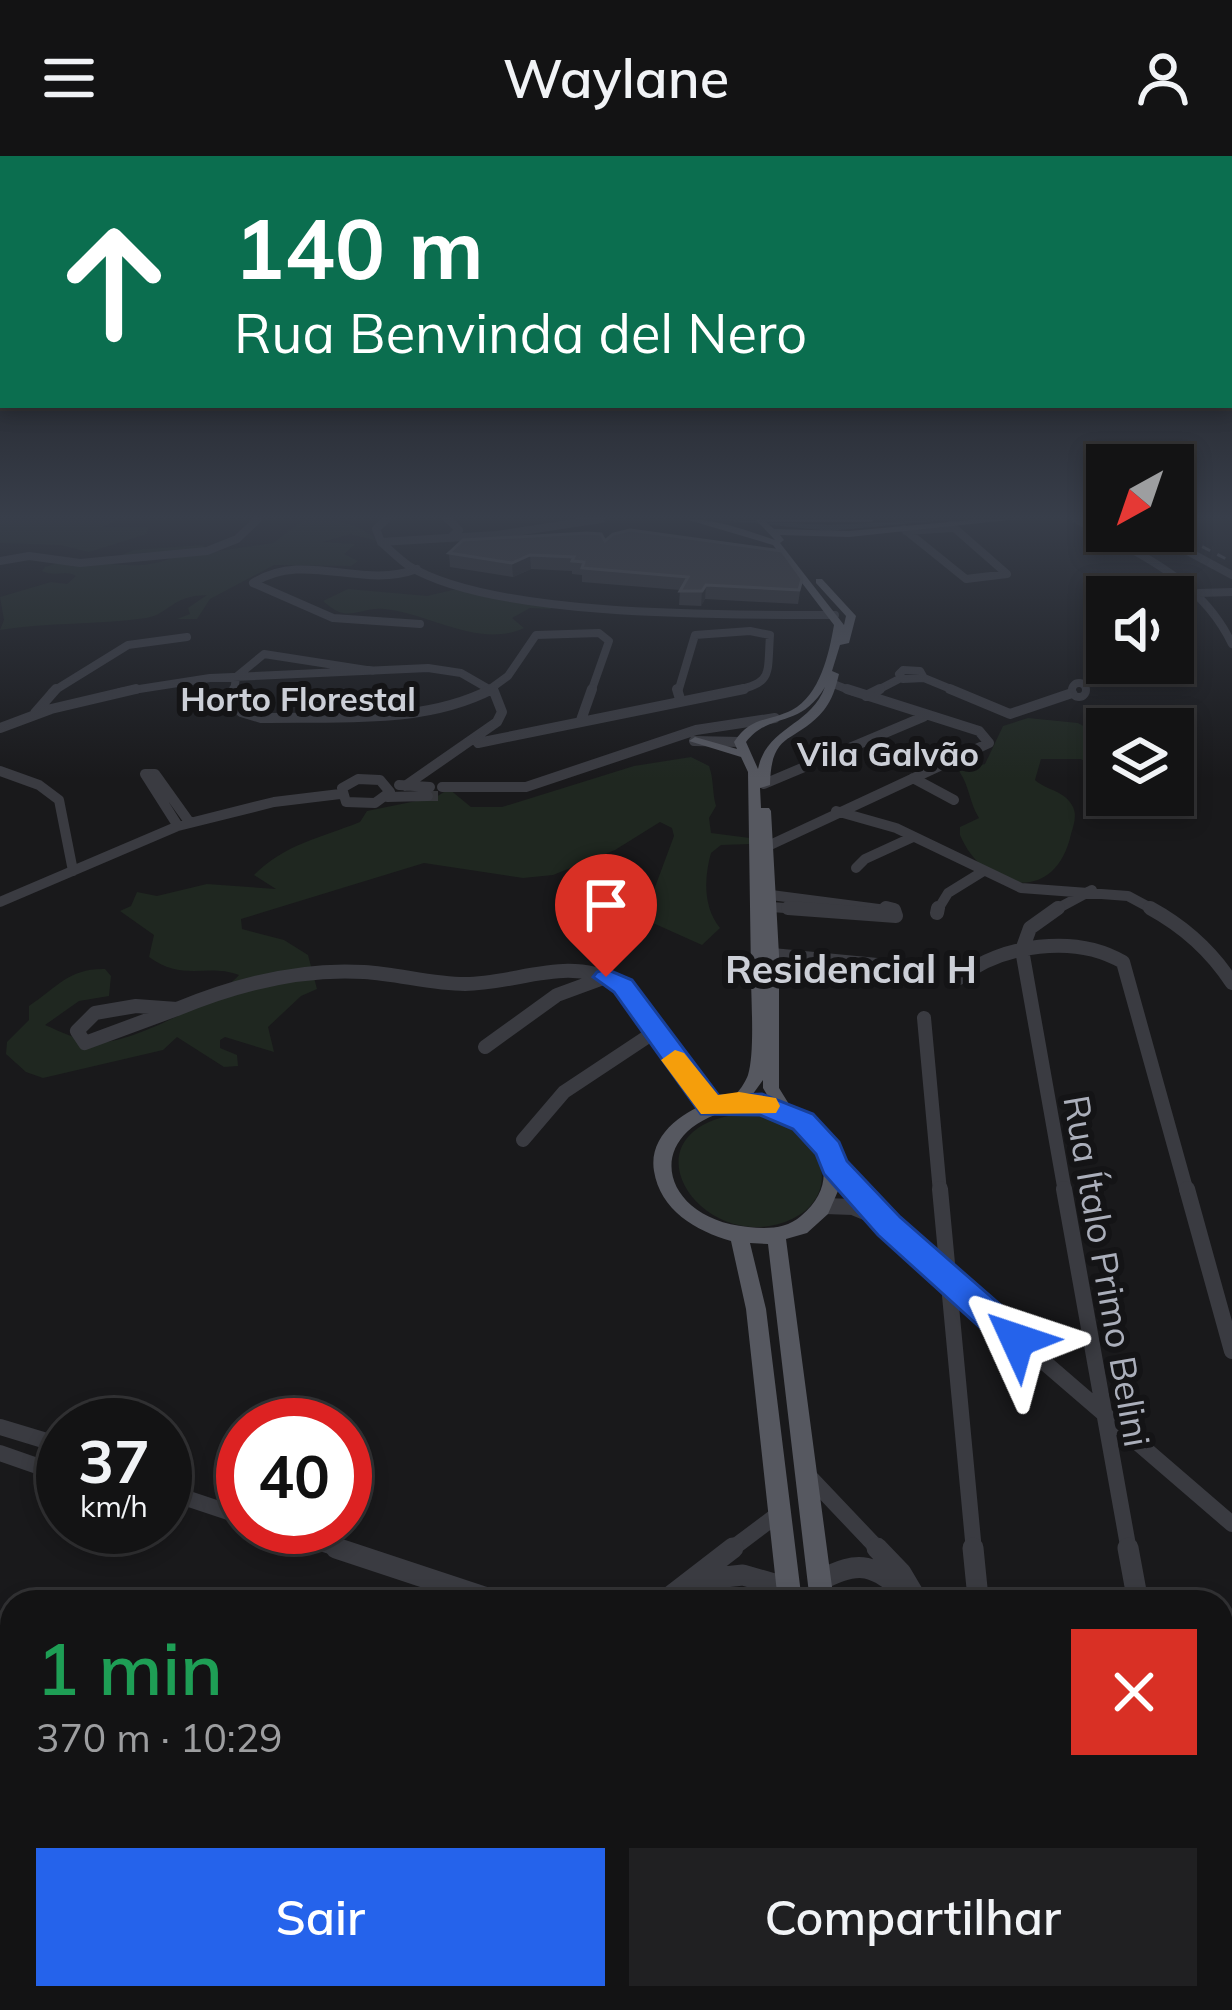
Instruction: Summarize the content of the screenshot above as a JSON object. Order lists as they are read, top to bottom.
{
  "streets": {
    "street": ["Rua Ítalo Primo Belini"]
  },
  "districts": ["Horto Florestal", "Vila Galvão", "Residencial H"],
  "north": "bottom left",
  "page": {
    "header": "Waylane",
    "turn": ["140 m", "Rua Benvinda del Nero"],
    "speed": "37 km/h",
    "limit": "40",
    "heading": ["1 min", "370 m · 10:29"],
    "buttons": ["Sair", "Compartilhar"]
  }
}
